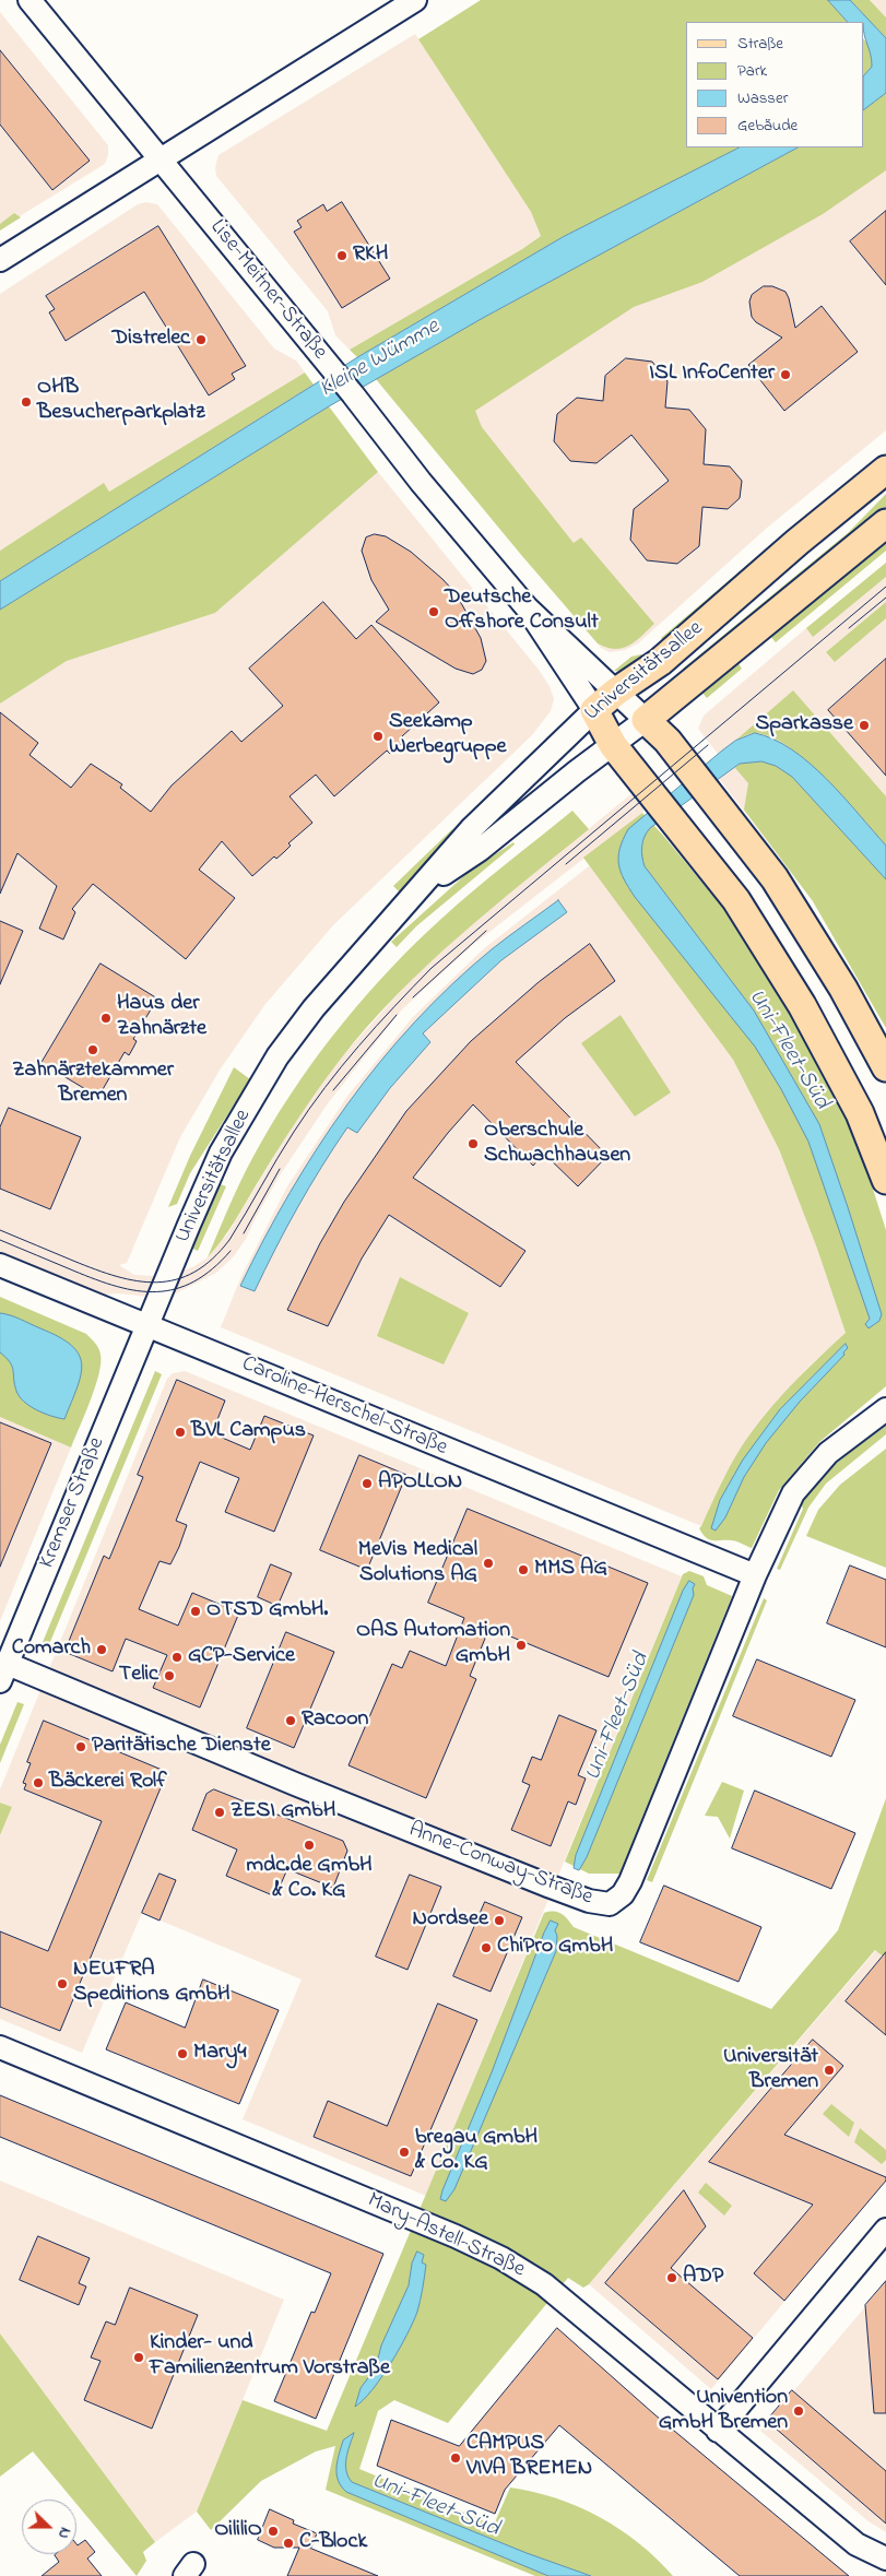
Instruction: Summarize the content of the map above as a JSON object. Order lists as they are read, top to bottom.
{
  "streets": {
    "main road": ["Universitätsallee"],
    "street": [
      "Lise-Meitner-Straße",
      "Caroline-Herschel-Straße",
      "Kremser Straße",
      "Anne-Conway-Straße",
      "Mary-Astell-Straße"
    ]
  },
  "crossings": [
    ["Lise-Meitner-Straße", "Universitätsallee"],
    ["Universitätsallee", "Caroline-Herschel-Straße"],
    ["Universitätsallee", "Kremser Straße"],
    ["Caroline-Herschel-Straße", "Kremser Straße"],
    ["Caroline-Herschel-Straße", "Anne-Conway-Straße"],
    ["Kremser Straße", "Anne-Conway-Straße"]
  ],
  "water": ["Kleine Wümme", "Uni-Fleet-Süd"],
  "places": [
    "RKH",
    "Distrelec",
    "ISL InfoCenter",
    "OHB Besucherparkplatz",
    "Deutsche Offshore Consult",
    "Sparkasse",
    "Seekamp Werbegruppe",
    "Haus der Zahnärzte",
    "Zahnärztekammer Bremen",
    "Oberschule Schwachhausen",
    "BVL Campus",
    "APOLLON",
    "MeVis Medical Solutions AG",
    "MMS AG",
    "OTSD GmbH.",
    "OAS Automation GmbH",
    "Comarch",
    "GCP-Service",
    "Telic",
    "Racoon",
    "Paritätische Dienste",
    "Bäckerei Rolf",
    "ZESI GmbH",
    "mdc.de GmbH & Co. KG",
    "Nordsee",
    "ChiPro GmbH",
    "NEUFRA Speditions GmbH",
    "Mary4",
    "Universität Bremen",
    "bregau GmbH & Co. KG",
    "ADP",
    "Kinder- und Familienzentrum Vorstraße",
    "Univention GmbH Bremen",
    "CAMPUS VIVA BREMEN",
    "OililiO",
    "C-Block"
  ],
  "legend": [
    "Straße",
    "Park",
    "Wasser",
    "Gebäude"
  ],
  "north": "right"
}
